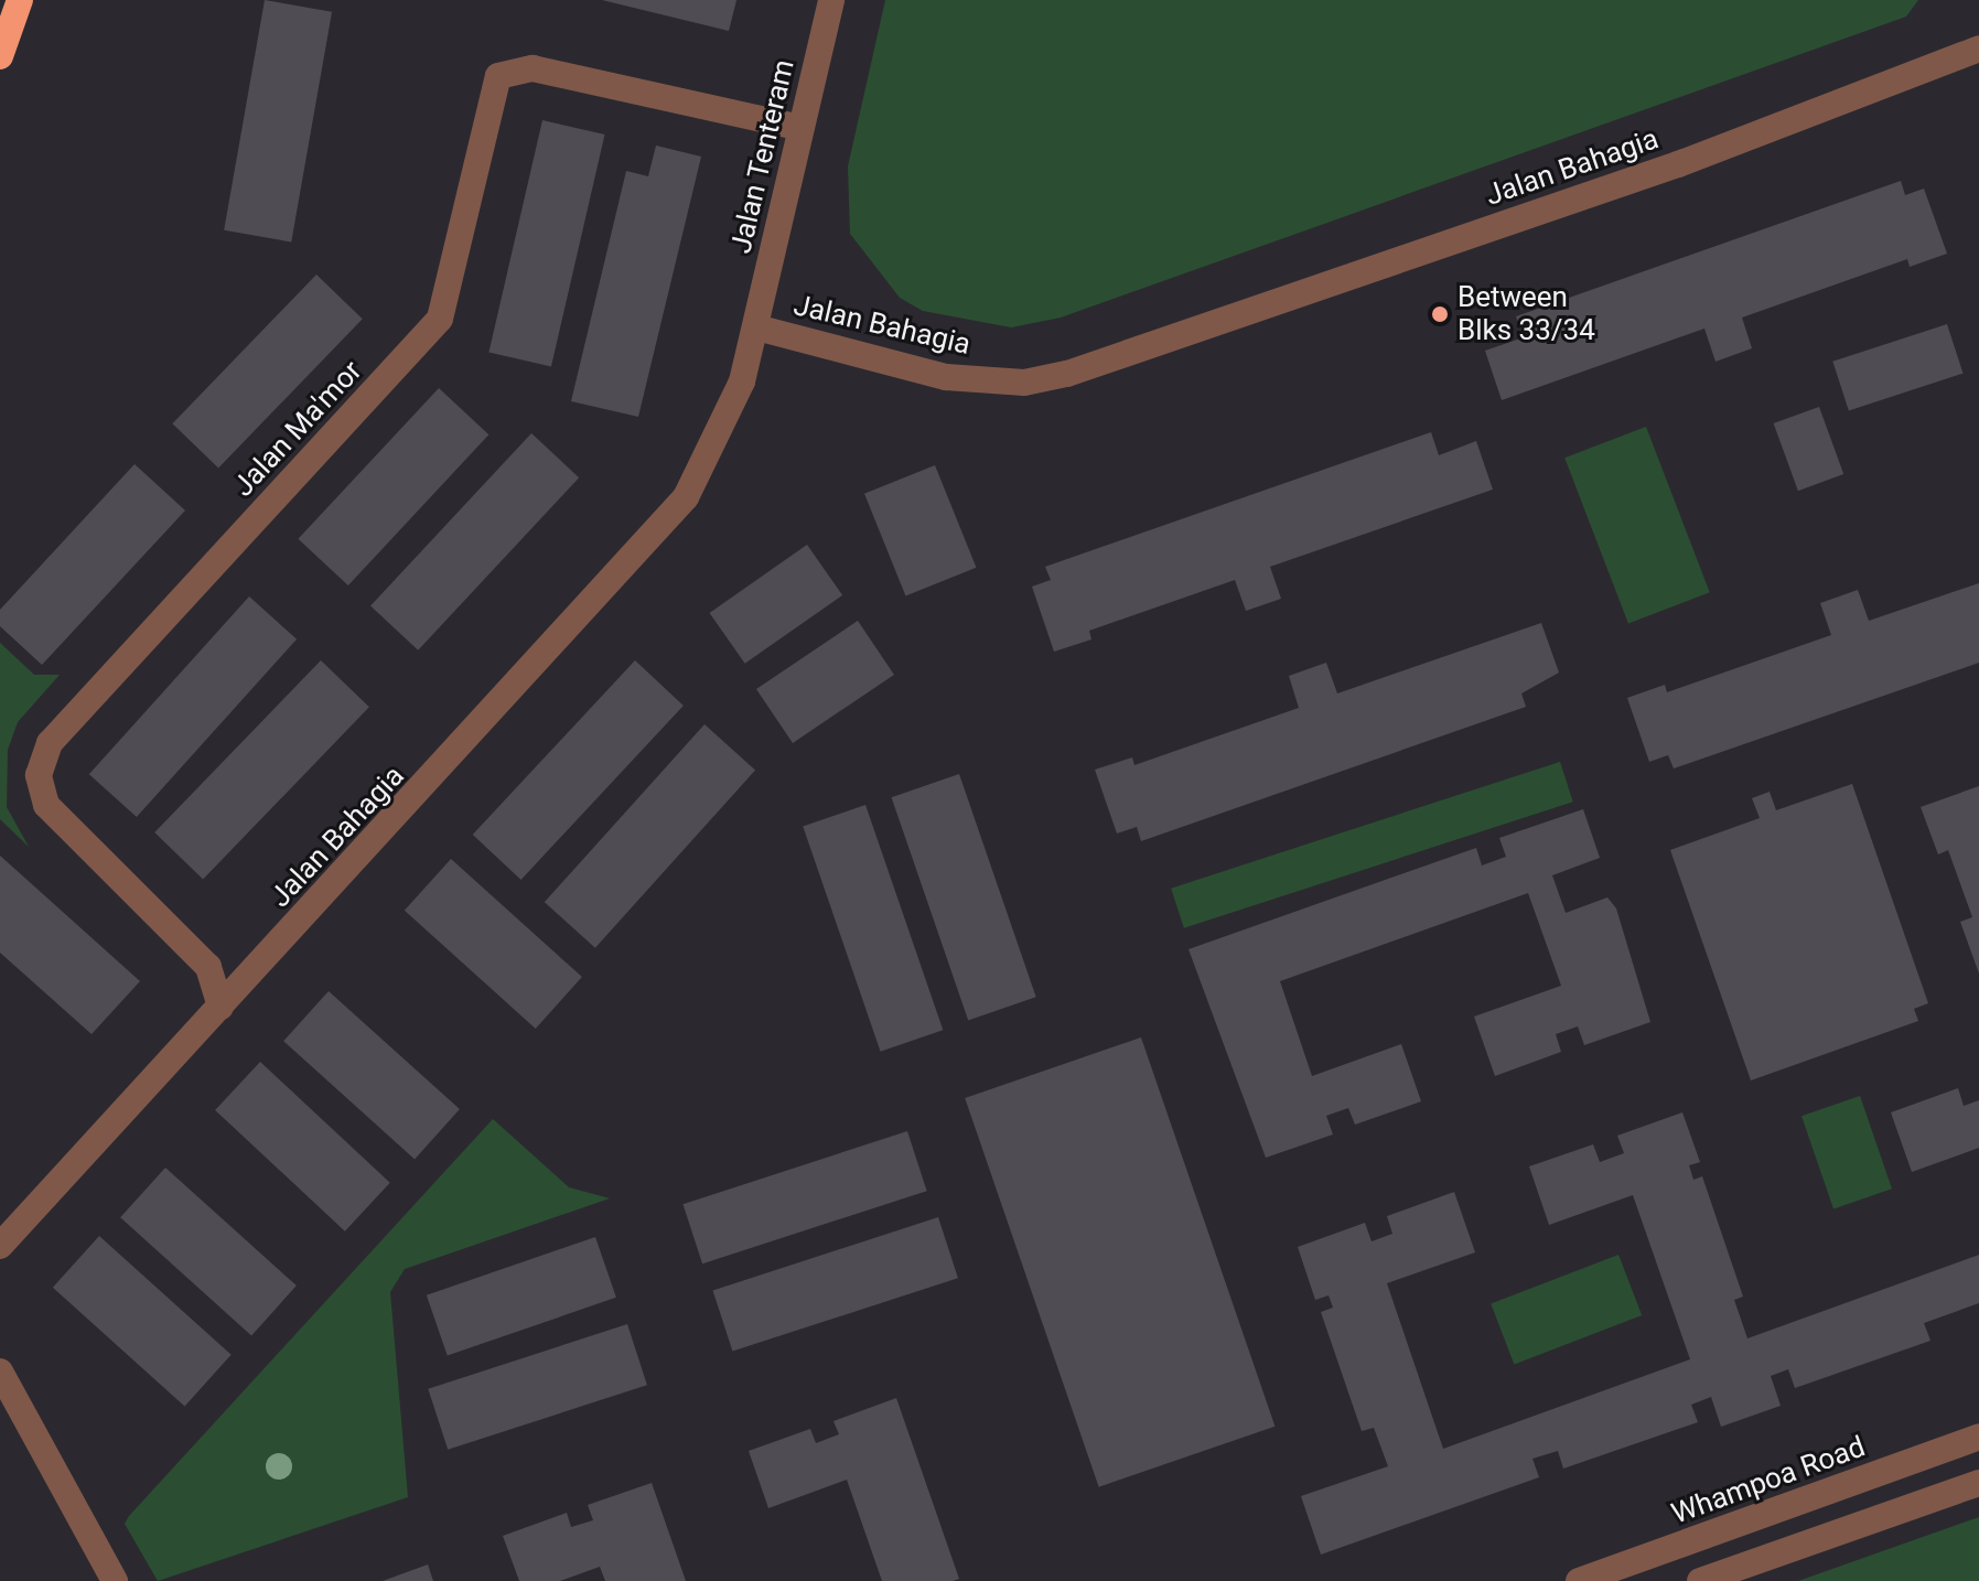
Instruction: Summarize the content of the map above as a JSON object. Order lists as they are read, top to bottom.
{
  "streets": {
    "street": [
      "Jalan Tenteram",
      "Jalan Bahagia",
      "Jalan Ma'mor",
      "Whampoa Road"
    ]
  },
  "crossings": [
    ["Jalan Tenteram", "Jalan Bahagia"],
    ["Jalan Tenteram", "Jalan Ma'mor"],
    ["Jalan Bahagia", "Jalan Ma'mor"]
  ],
  "places": ["Between Blks 33/34"]
}
